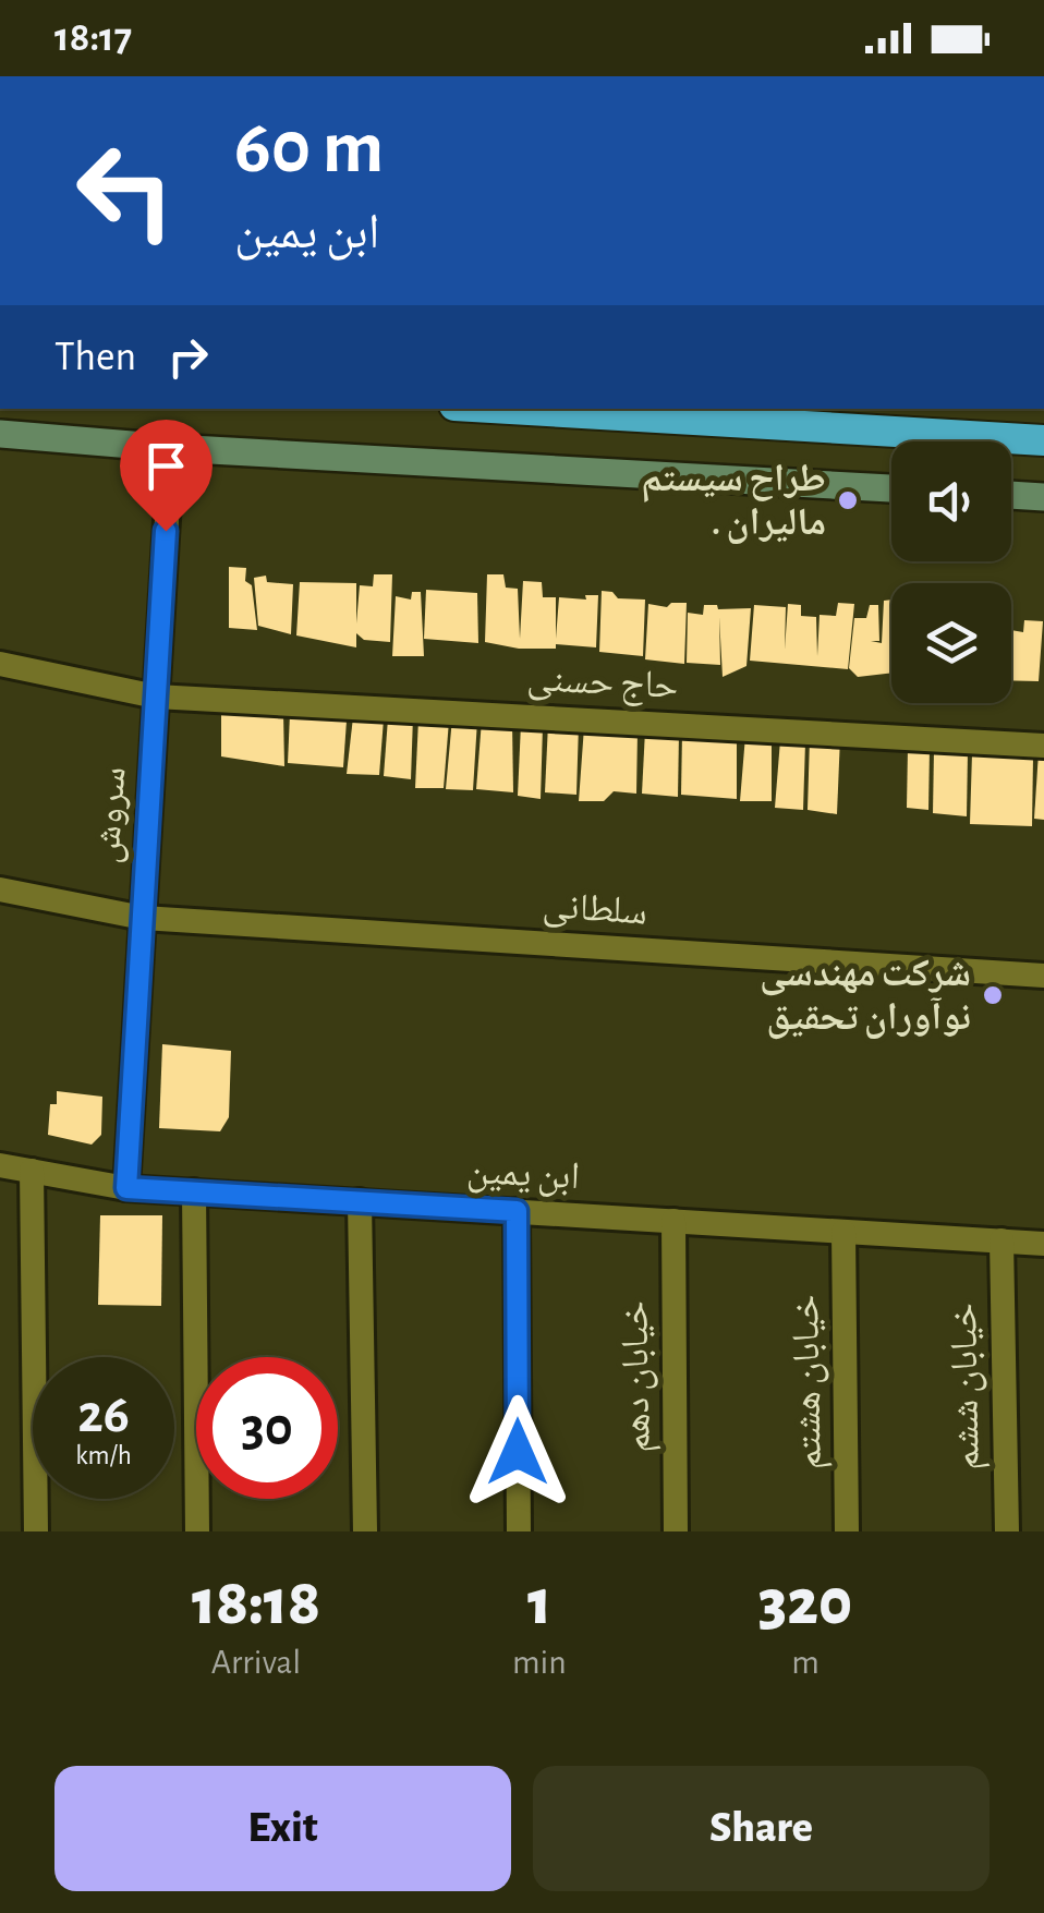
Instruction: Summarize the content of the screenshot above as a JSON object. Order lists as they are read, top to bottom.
{
  "streets": {
    "street": [
      "حاج حسنی",
      "سروش",
      "سلطانی",
      "ابن یمین",
      "خیابان دهم",
      "خیابان هشتم",
      "خیابان ششم"
    ]
  },
  "crossings": [
    ["حاج حسنی", "سروش"],
    ["سروش", "سلطانی"],
    ["سروش", "ابن یمین"],
    ["ابن یمین", "خیابان دهم"],
    ["ابن یمین", "خیابان هشتم"],
    ["ابن یمین", "خیابان ششم"]
  ],
  "places": ["طراح سیستم . مالیران", "شرکت مهندسی نوآوران تحقیق"],
  "page": {
    "status": "18:17",
    "turn": ["60 m", "ابن یمین"],
    "then": "Then",
    "speed": "26 km/h",
    "limit": "30",
    "eta": [
      "18:18",
      "Arrival",
      "1",
      "min",
      "320",
      "m"
    ],
    "buttons": ["Exit", "Share"]
  }
}
